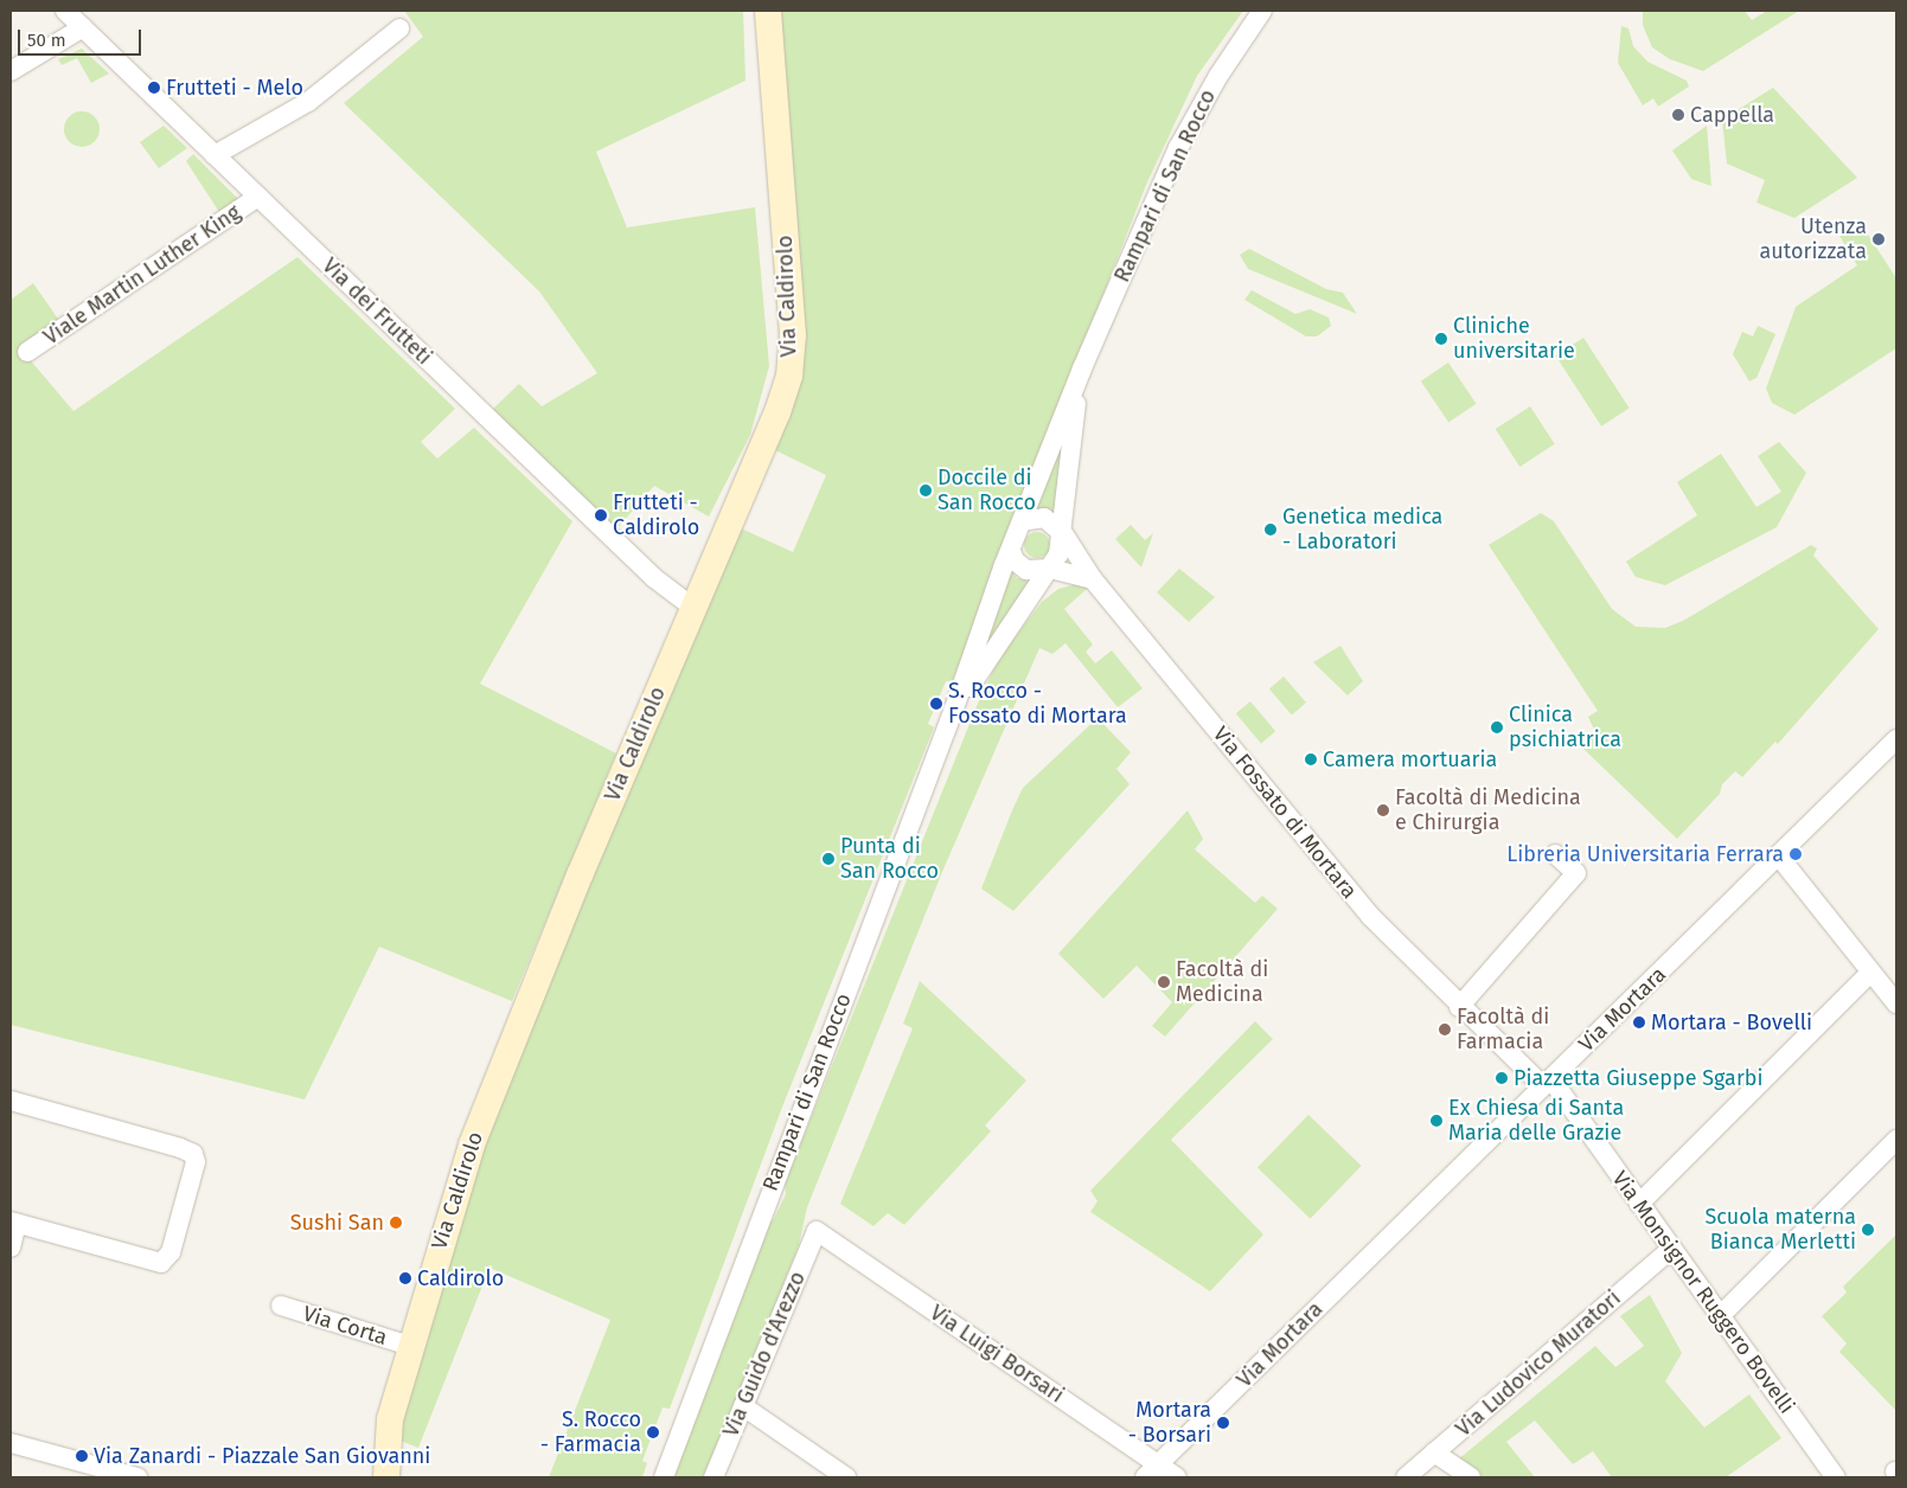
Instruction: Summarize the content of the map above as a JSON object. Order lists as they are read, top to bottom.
{
  "streets": {
    "main road": ["Via Caldirolo"],
    "street": [
      "Rampari di San Rocco",
      "Viale Martin Luther King",
      "Via dei Frutteti",
      "Via Fossato di Mortara",
      "Via Mortara",
      "Via Monsignor Ruggero Bovelli",
      "Via Corta",
      "Via Guido d'Arezzo",
      "Via Luigi Borsari",
      "Via Ludovico Muratori"
    ]
  },
  "crossings": [
    ["Rampari di San Rocco", "Via Fossato di Mortara"],
    ["Viale Martin Luther King", "Via dei Frutteti"],
    ["Via Caldirolo", "Via dei Frutteti"],
    ["Via Caldirolo", "Via Corta"],
    ["Via Fossato di Mortara", "Via Mortara"],
    ["Via Fossato di Mortara", "Via Monsignor Ruggero Bovelli"],
    ["Via Mortara", "Via Monsignor Ruggero Bovelli"],
    ["Via Mortara", "Via Luigi Borsari"],
    ["Via Monsignor Ruggero Bovelli", "Via Ludovico Muratori"],
    ["Via Guido d'Arezzo", "Via Luigi Borsari"]
  ],
  "places": [
    "Frutteti - Melo",
    "Cappella",
    "Utenza autorizzata",
    "Cliniche universitarie",
    "Doccile di San Rocco",
    "Frutteti - Caldirolo",
    "Genetica medica - Laboratori",
    "S. Rocco - Fossato di Mortara",
    "Clinica psichiatrica",
    "Camera mortuaria",
    "Facoltà di Medicina e Chirurgia",
    "Libreria Universitaria Ferrara",
    "Punta di San Rocco",
    "Facoltà di Medicina",
    "Mortara - Bovelli",
    "Facoltà di Farmacia",
    "Piazzetta Giuseppe Sgarbi",
    "Ex Chiesa di Santa Maria delle Grazie",
    "Sushi San",
    "Scuola materna Bianca Merletti",
    "Caldirolo",
    "Mortara - Borsari",
    "S. Rocco - Farmacia",
    "Via Zanardi - Piazzale San Giovanni"
  ],
  "scale_bar": "50 m"
}
